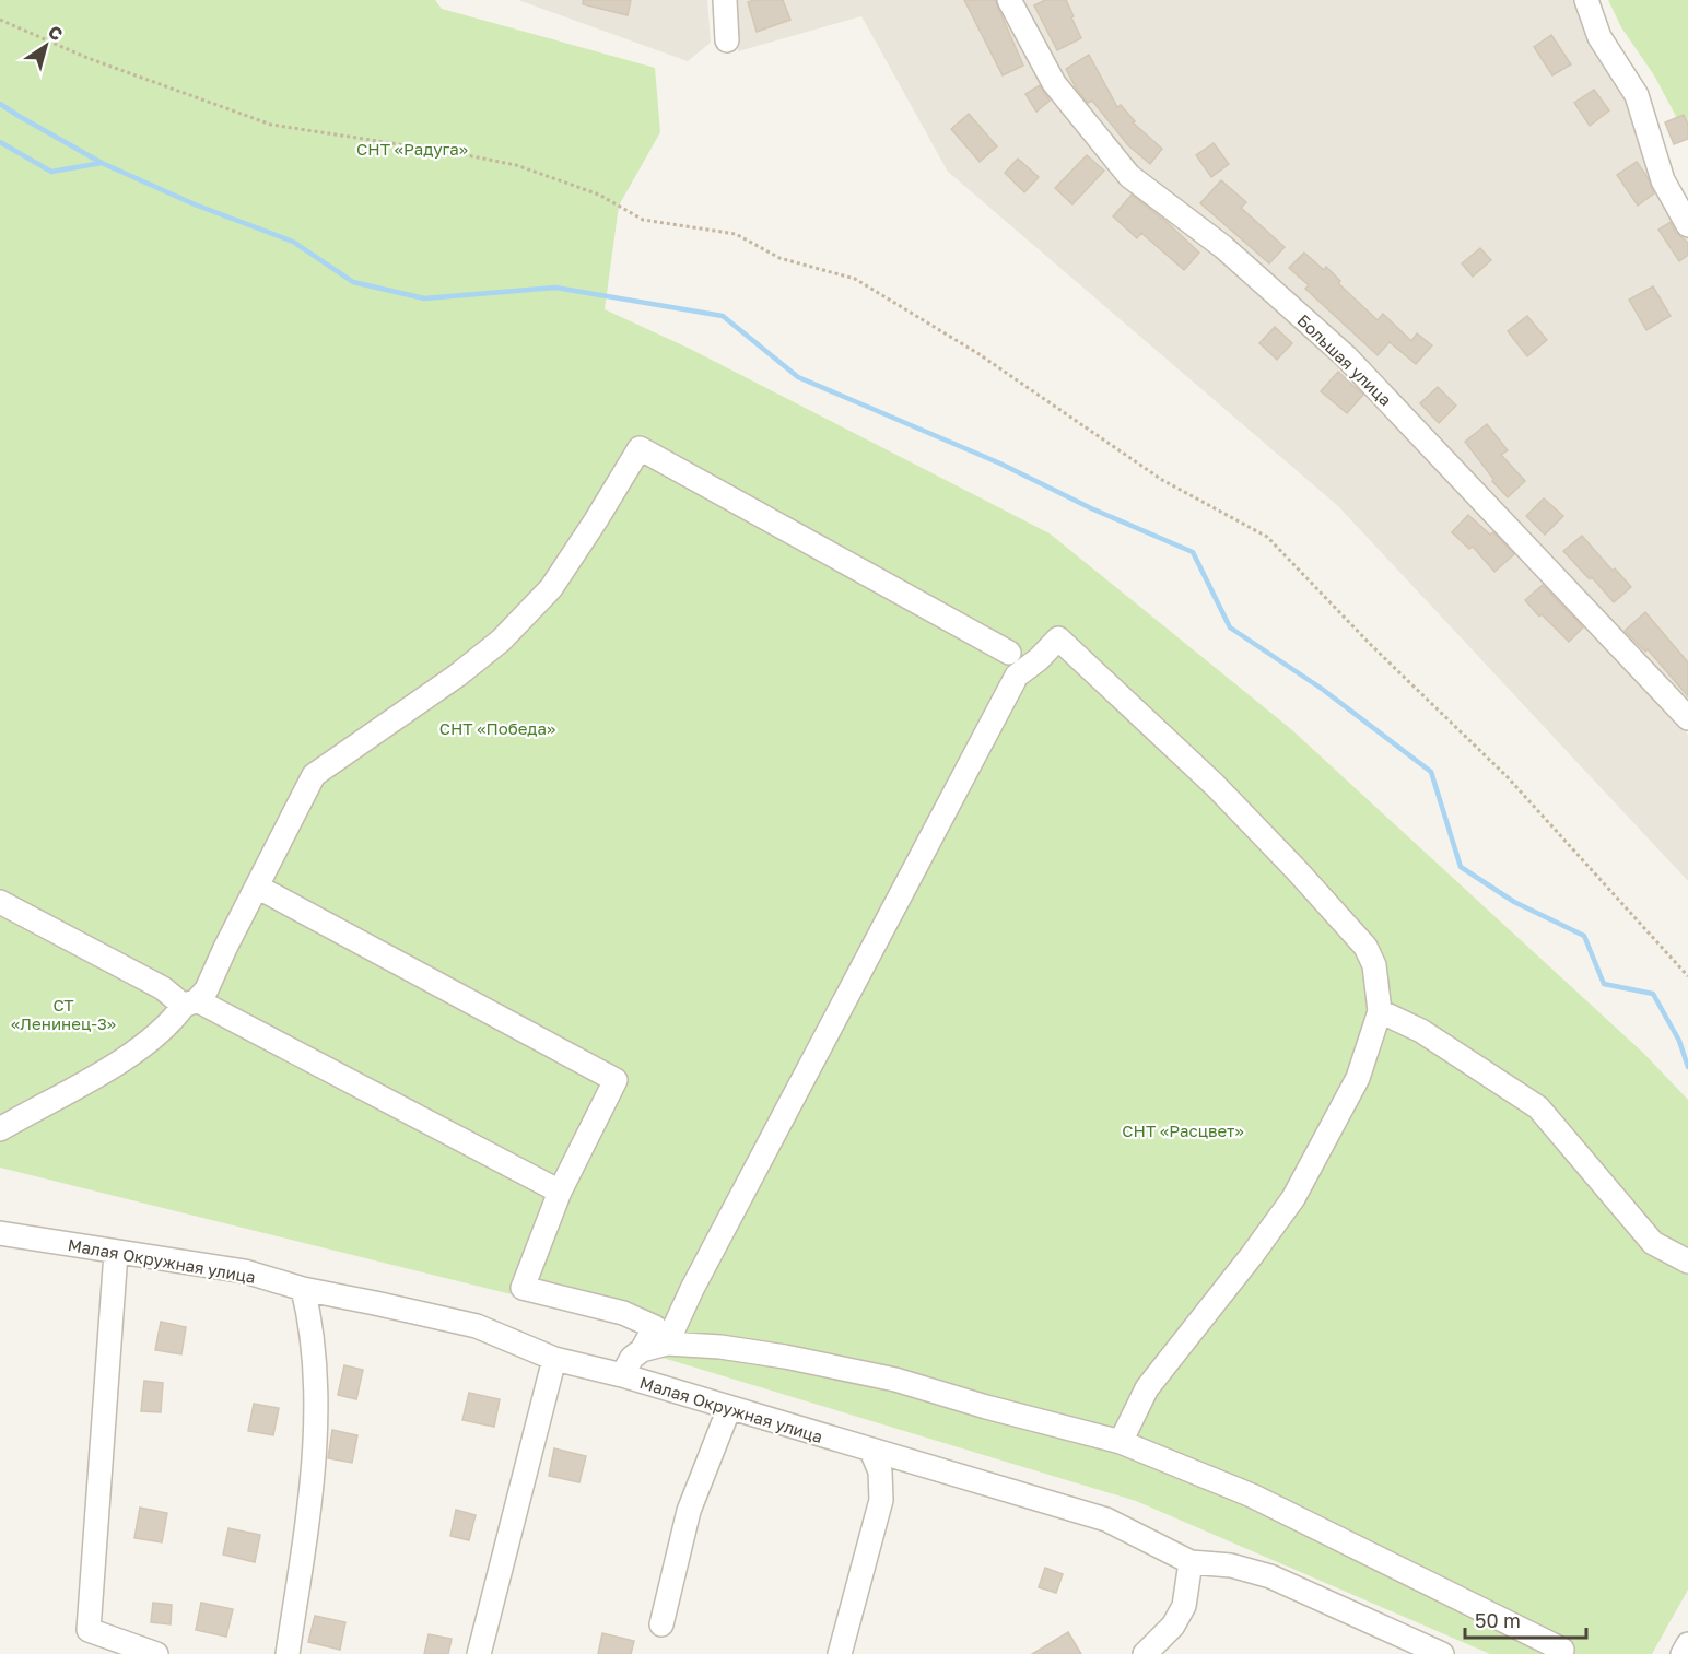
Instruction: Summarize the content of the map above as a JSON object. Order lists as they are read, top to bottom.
{
  "streets": {
    "street": ["Большая улица", "Малая Окружная улица"]
  },
  "parks": [
    "СНТ «Радуга»",
    "СНТ «Победа»",
    "СТ «Ленинец-3»",
    "СНТ «Расцвет»"
  ],
  "scale_bar": "50 m",
  "north": "top right"
}
